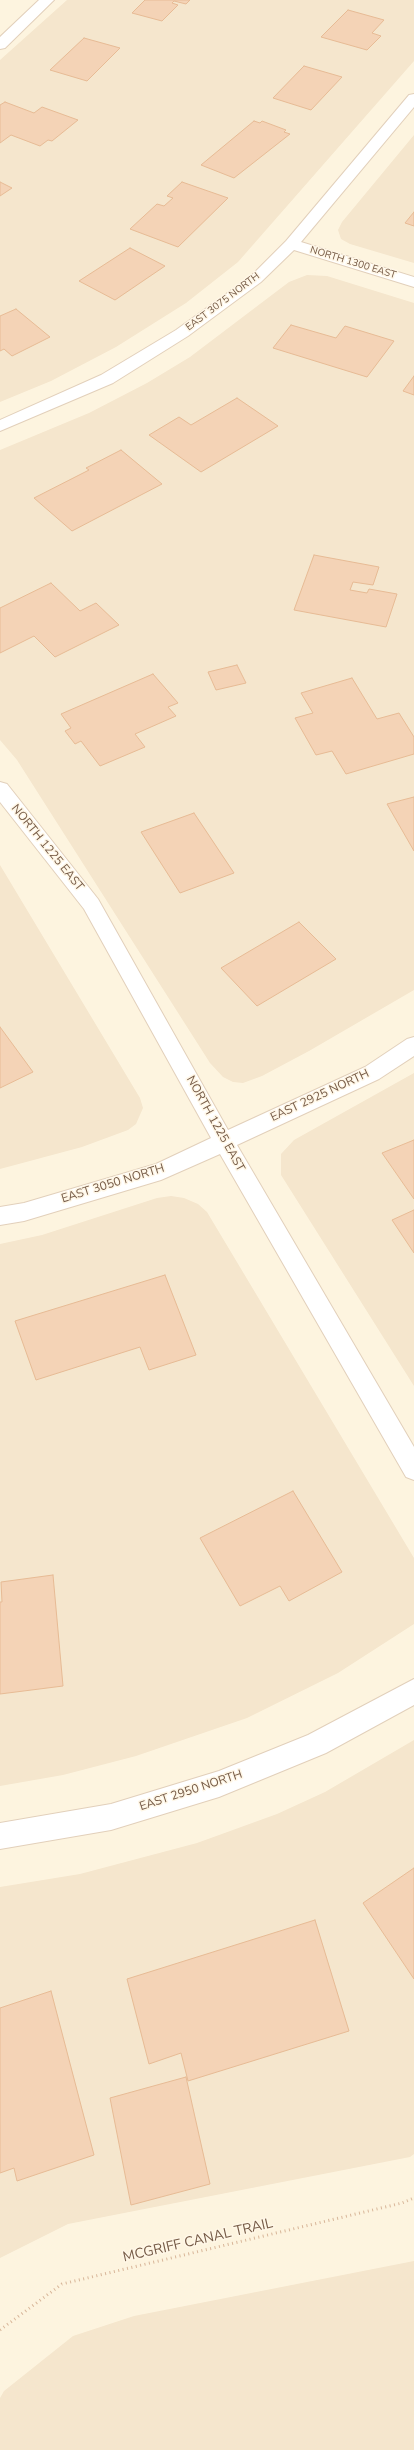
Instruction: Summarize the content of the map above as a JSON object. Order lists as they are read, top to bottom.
{
  "streets": {
    "street": [
      "NORTH 1300 EAST",
      "EAST 3075 NORTH",
      "NORTH 1225 EAST",
      "EAST 2925 NORTH",
      "EAST 3050 NORTH",
      "EAST 2950 NORTH"
    ],
    "path": ["MCGRIFF CANAL TRAIL"]
  },
  "crossings": [
    ["NORTH 1300 EAST", "EAST 3075 NORTH"],
    ["NORTH 1225 EAST", "EAST 2925 NORTH"],
    ["NORTH 1225 EAST", "EAST 3050 NORTH"],
    ["EAST 2925 NORTH", "EAST 3050 NORTH"]
  ]
}
